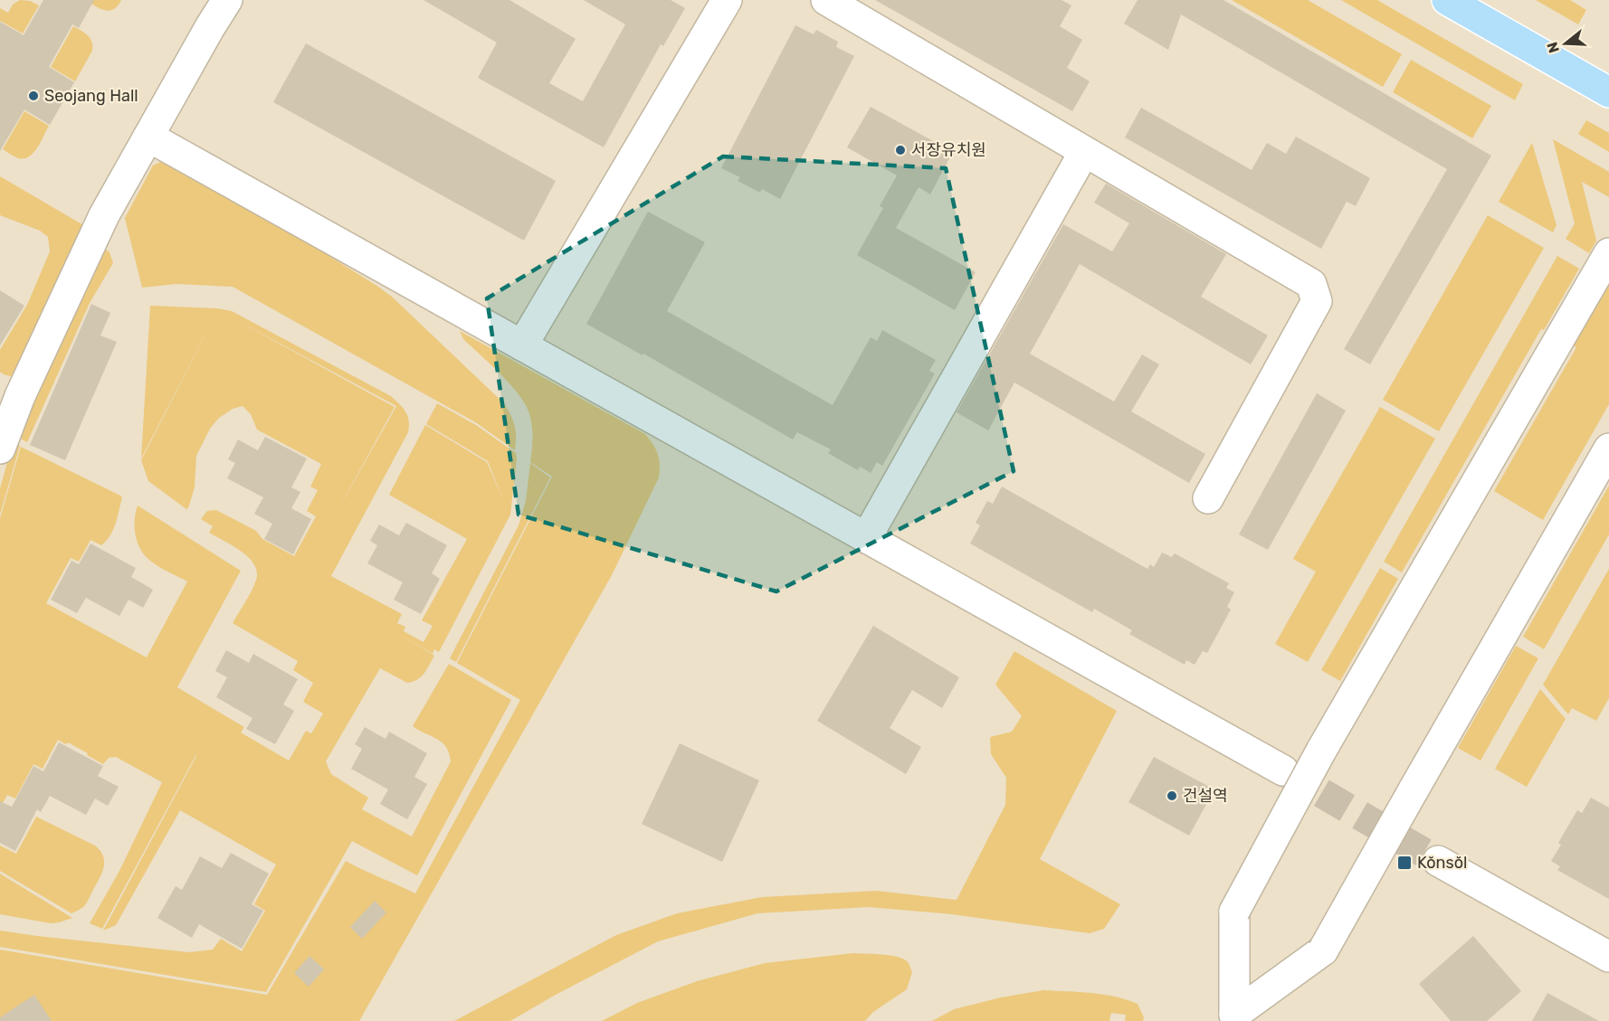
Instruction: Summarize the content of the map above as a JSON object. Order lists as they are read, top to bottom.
{
  "places": {
    "other": ["Seojang Hall", "서장유치원", "건설역"],
    "transit": ["Kŏnsŏl"]
  },
  "north": "left"
}
